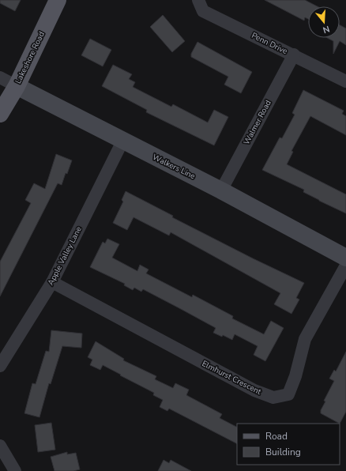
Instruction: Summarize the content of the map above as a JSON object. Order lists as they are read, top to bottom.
{
  "streets": {
    "main road": ["Lakeshore Road", "Walkers Line"],
    "street": [
      "Penn Drive",
      "Walmer Road",
      "Apple Valley Lane",
      "Elmhurst Crescent"
    ]
  },
  "crossings": [
    ["Penn Drive", "Walmer Road"],
    ["Lakeshore Road", "Walkers Line"],
    ["Walmer Road", "Walkers Line"],
    ["Walkers Line", "Apple Valley Lane"],
    ["Apple Valley Lane", "Elmhurst Crescent"]
  ],
  "legend": ["Road", "Building"],
  "north": "bottom"
}
